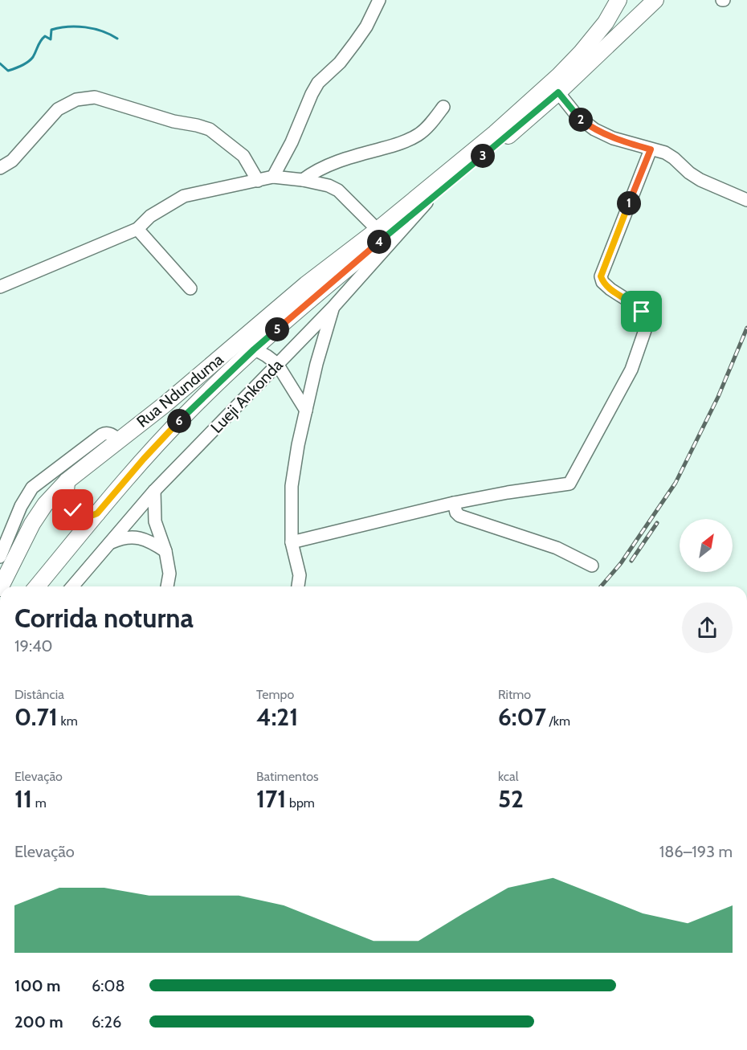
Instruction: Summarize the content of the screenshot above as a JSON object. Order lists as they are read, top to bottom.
{
  "streets": {
    "main road": ["Rua Ndunduma", "Lueji Ankonda"]
  },
  "crossings": [
    ["Rua Ndunduma", "Lueji Ankonda"]
  ],
  "north": "top right",
  "page": {
    "pins": [
      "2",
      "3",
      "1",
      "4",
      "5",
      "6"
    ],
    "heading": ["Corrida noturna", "19:40"],
    "stats": [
      ["Distância", "0.71 km"],
      ["Tempo", "4:21"],
      ["Ritmo", "6:07 /km"],
      ["Elevação", "11 m"],
      ["Batimentos", "171 bpm"],
      ["kcal", "52"]
    ],
    "chart": ["Elevação", "186–193 m"],
    "list": [
      {
        "name": "100 m",
        "note": "6:08"
      },
      {
        "name": "200 m",
        "note": "6:26"
      }
    ]
  }
}
